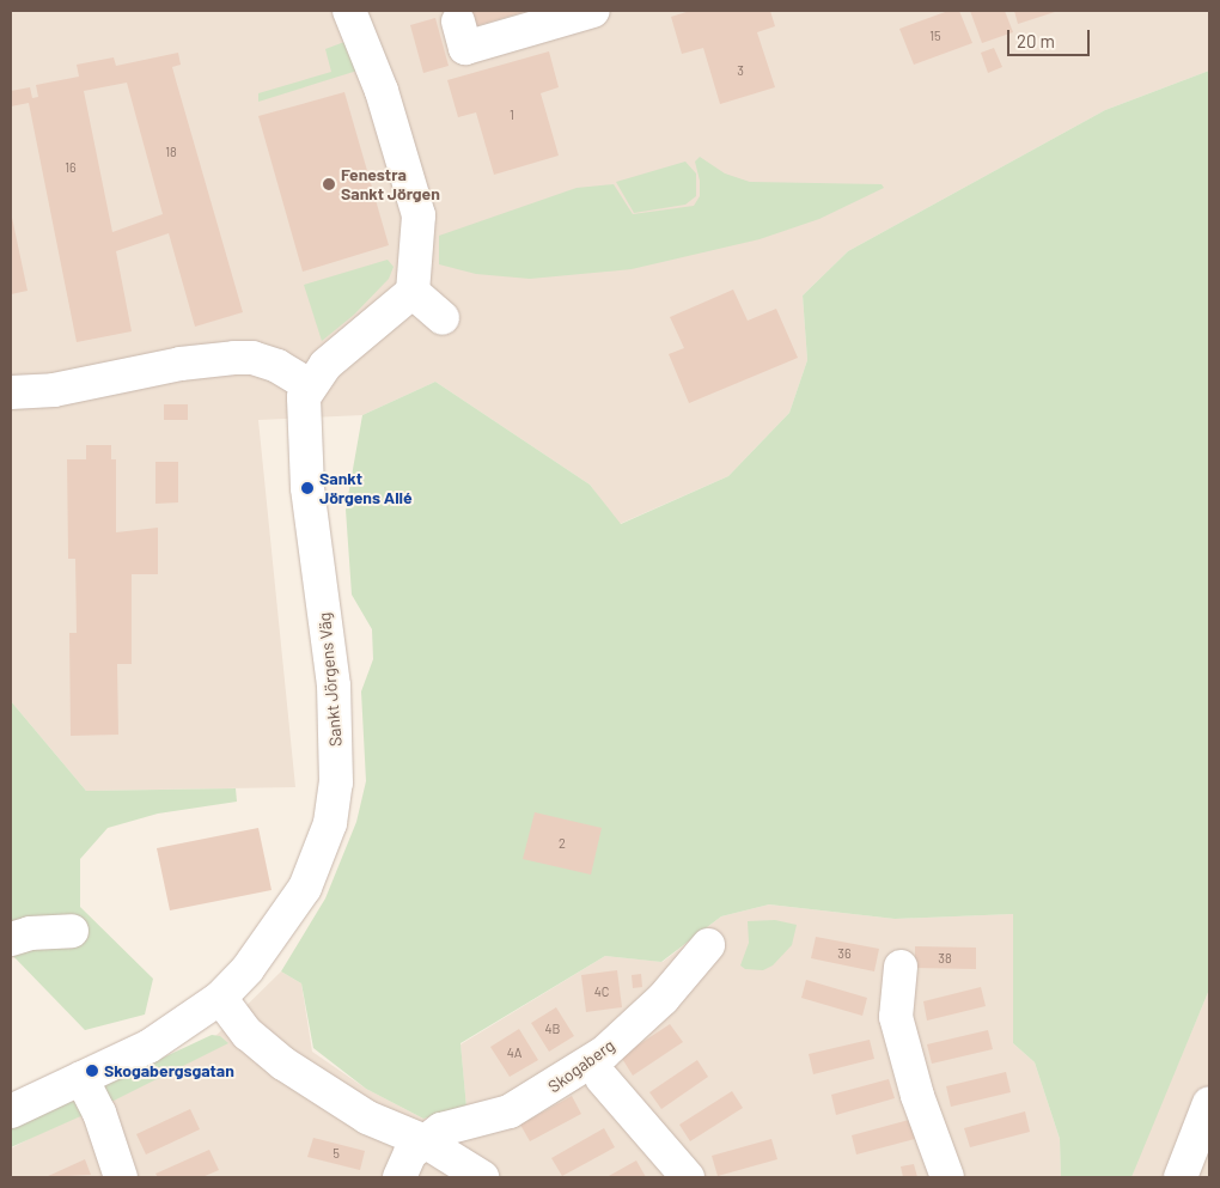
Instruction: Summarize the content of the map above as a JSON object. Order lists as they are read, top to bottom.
{
  "streets": {
    "street": ["Sankt Jörgens Väg", "Skogaberg"]
  },
  "places": ["Fenestra Sankt Jörgen", "Sankt Jörgens Allé", "Skogabergsgatan"],
  "house_numbers": [
    "15",
    "3",
    "1",
    "18",
    "16",
    "2",
    "36",
    "38",
    "4C",
    "4B",
    "4A",
    "5"
  ],
  "scale_bar": "20 m"
}
